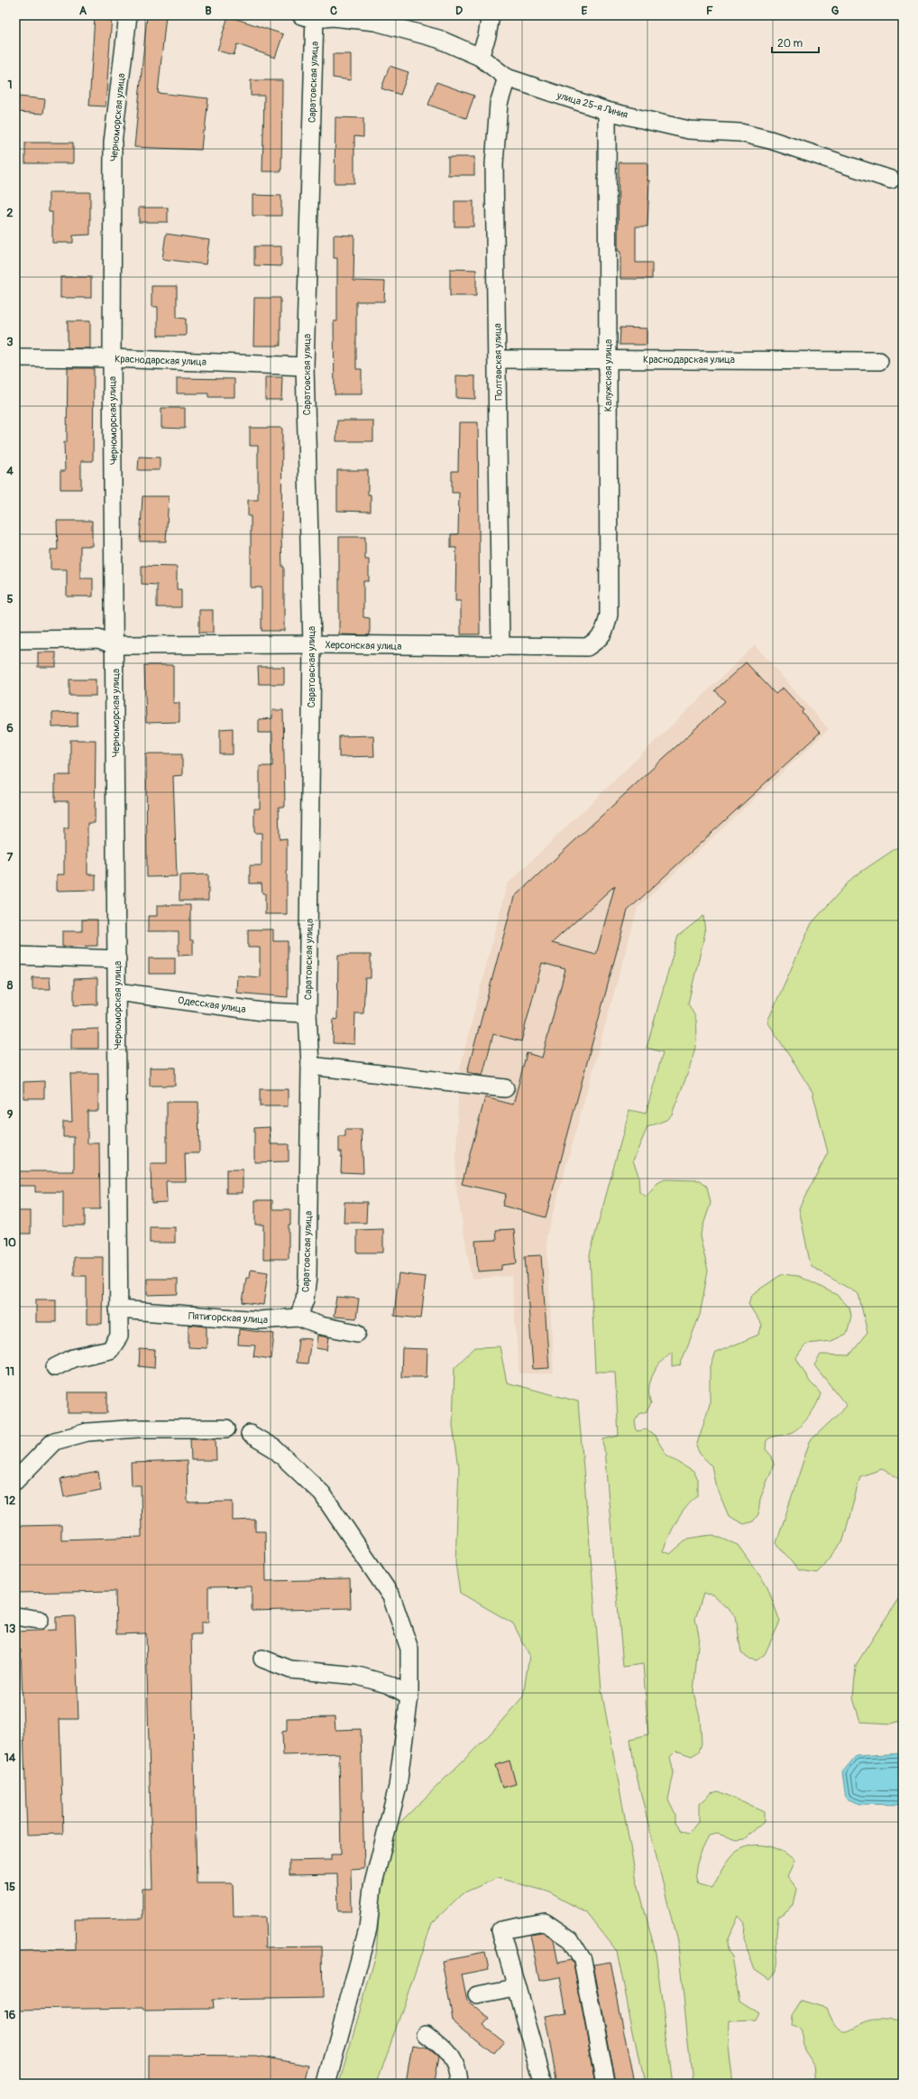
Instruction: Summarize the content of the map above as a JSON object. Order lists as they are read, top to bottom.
{
  "streets": {
    "street": [
      "Саратовская улица",
      "улица 25-я Линия",
      "Черноморская улица",
      "Краснодарская улица",
      "Полтавская улица",
      "Калужская улица",
      "Херсонская улица",
      "Одесская улица",
      "Пятигорская улица"
    ]
  },
  "crossings": [
    ["Саратовская улица", "улица 25-я Линия"],
    ["Саратовская улица", "Краснодарская улица"],
    ["Саратовская улица", "Херсонская улица"],
    ["Саратовская улица", "Одесская улица"],
    ["Саратовская улица", "Пятигорская улица"],
    ["улица 25-я Линия", "Полтавская улица"],
    ["улица 25-я Линия", "Калужская улица"],
    ["Черноморская улица", "Краснодарская улица"],
    ["Черноморская улица", "Херсонская улица"],
    ["Черноморская улица", "Одесская улица"],
    ["Черноморская улица", "Пятигорская улица"],
    ["Краснодарская улица", "Полтавская улица"],
    ["Краснодарская улица", "Калужская улица"],
    ["Полтавская улица", "Херсонская улица"],
    ["Калужская улица", "Херсонская улица"]
  ],
  "scale_bar": "20 m",
  "grid": {
    "columns": [
      "A",
      "B",
      "C",
      "D",
      "E",
      "F",
      "G"
    ],
    "rows": [
      "1",
      "2",
      "3",
      "4",
      "5",
      "6",
      "7",
      "8",
      "9",
      "10",
      "11",
      "12",
      "13",
      "14",
      "15",
      "16"
    ]
  }
}
